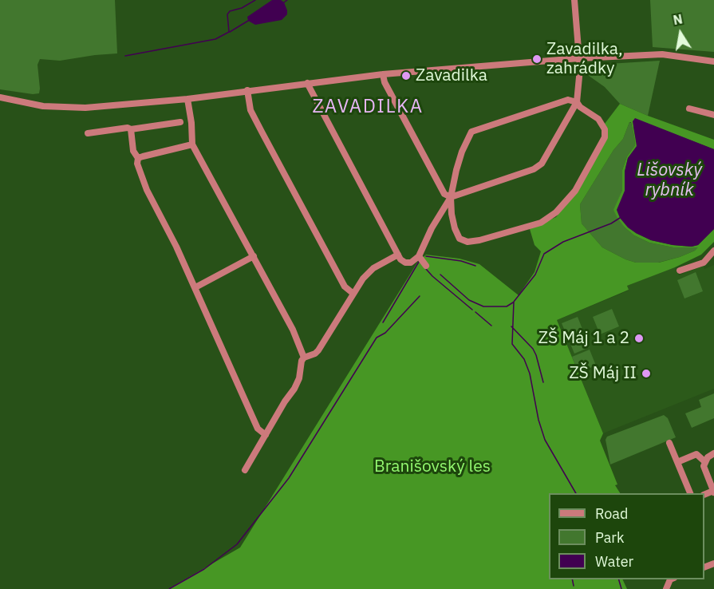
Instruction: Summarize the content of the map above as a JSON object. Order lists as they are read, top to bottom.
{
  "districts": ["ZAVADILKA"],
  "water": ["Lišovský rybník"],
  "parks": ["Branišovský les"],
  "places": [
    "Zavadilka, zahrádky",
    "Zavadilka",
    "ZŠ Máj 1 a 2",
    "ZŠ Máj II"
  ],
  "legend": ["Road", "Park", "Water"],
  "north": "top"
}
